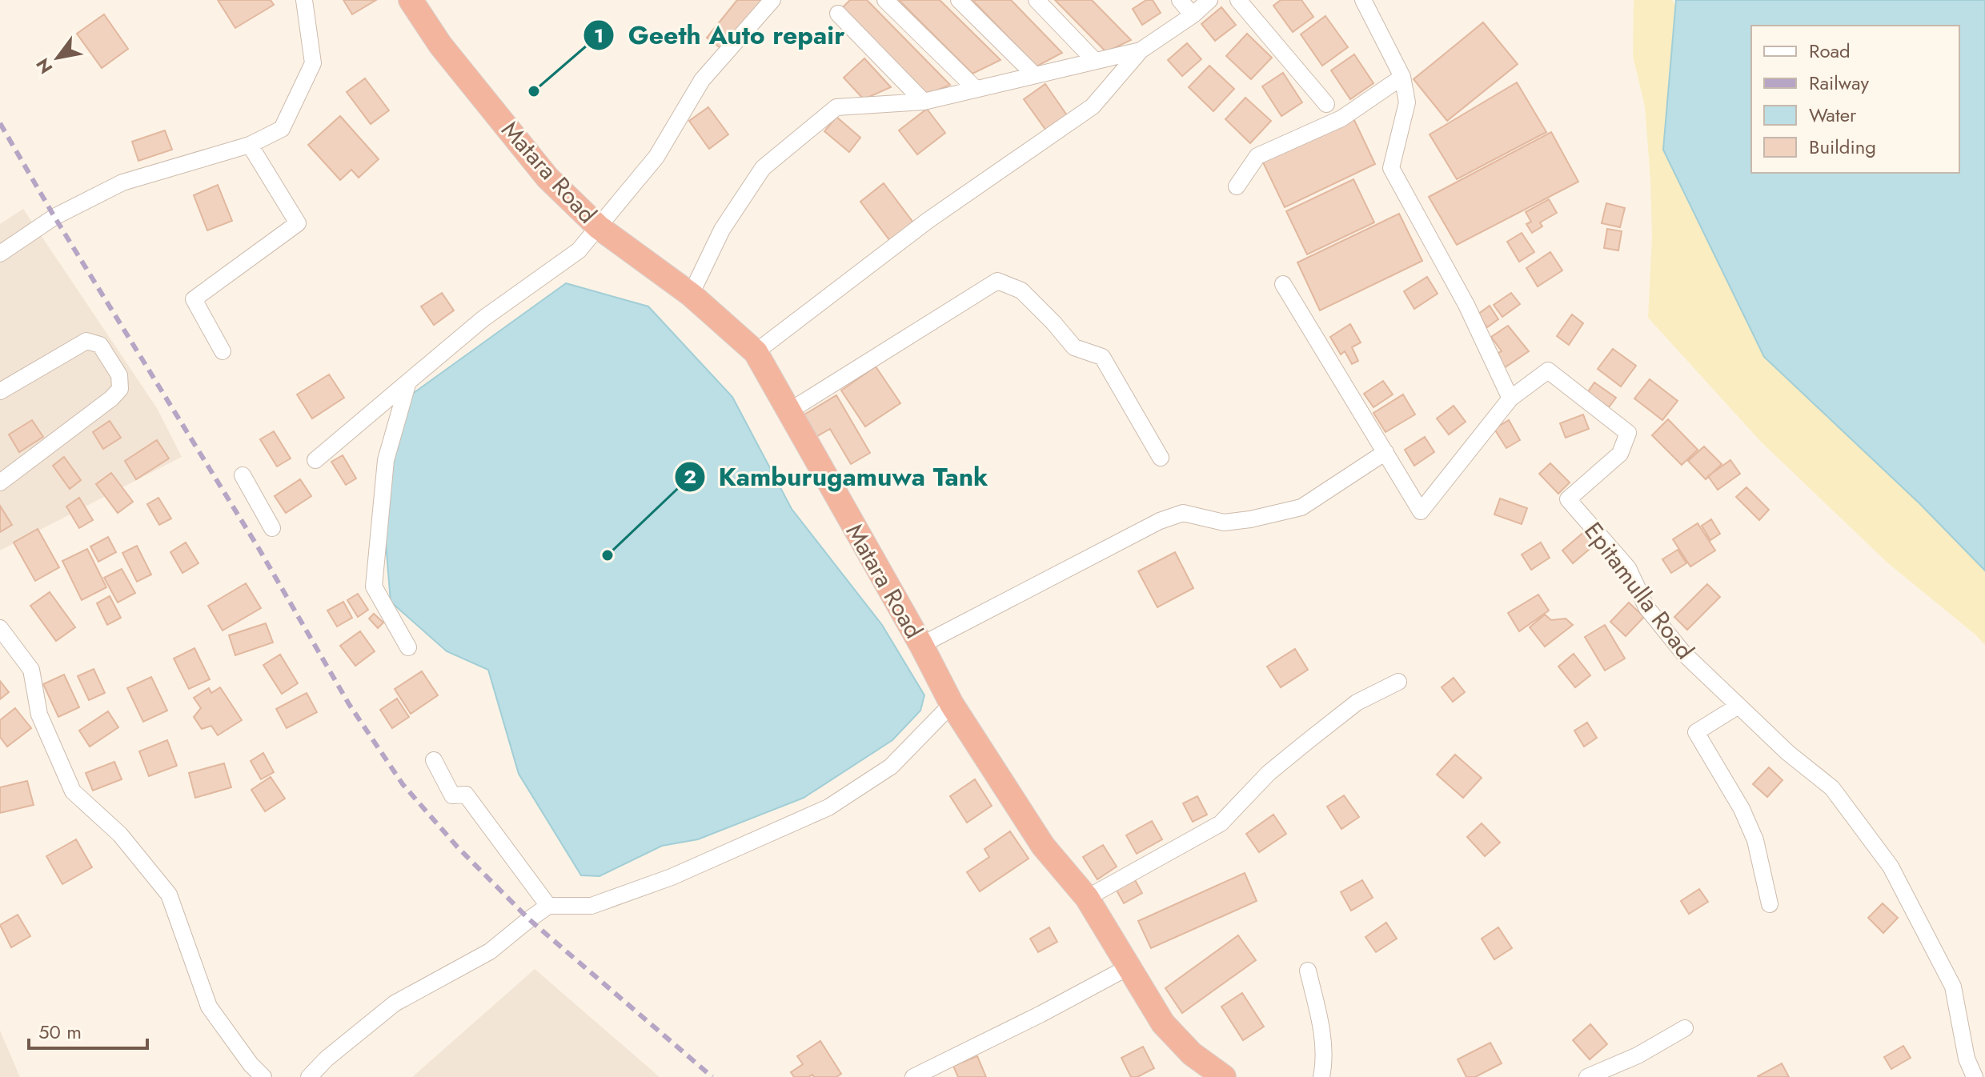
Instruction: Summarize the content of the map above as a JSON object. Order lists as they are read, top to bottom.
{
  "streets": {
    "highway": ["Matara Road"],
    "street": ["Epitamulla Road"]
  },
  "places": ["Geeth Auto repair", "Kamburugamuwa Tank"],
  "legend": [
    "Road",
    "Railway",
    "Water",
    "Building"
  ],
  "scale_bar": "50 m",
  "north": "bottom left"
}
